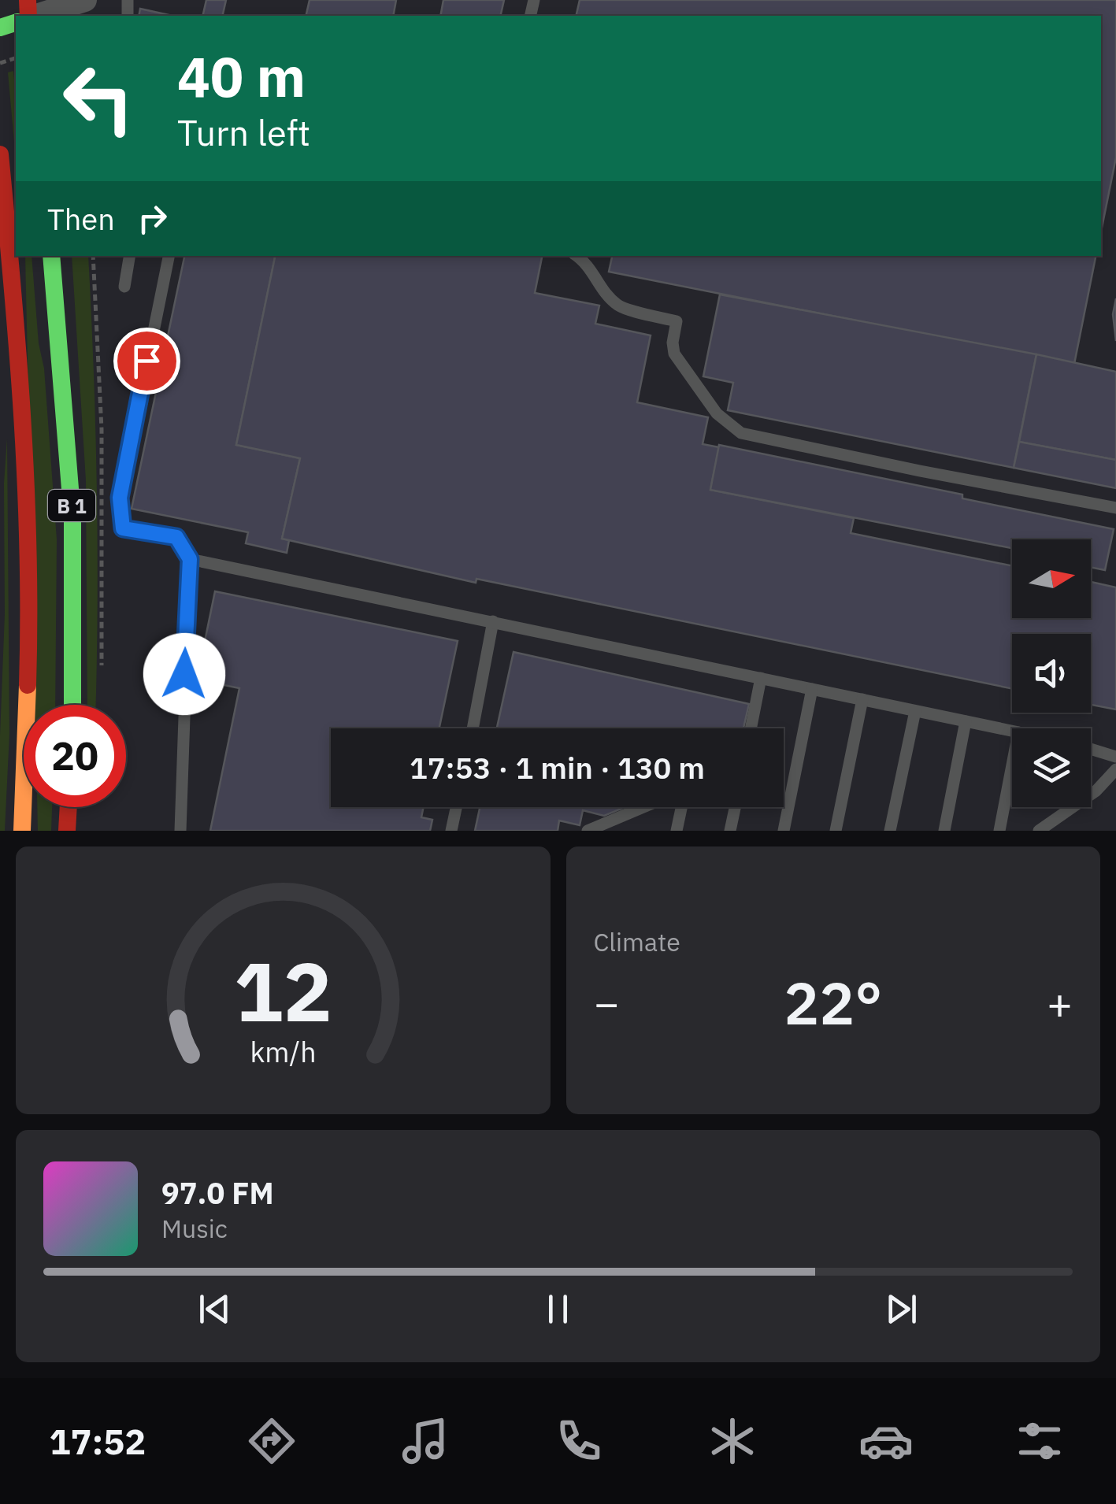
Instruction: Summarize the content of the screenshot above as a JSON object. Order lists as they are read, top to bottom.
{
  "streets": {
    "main road": ["B 1"]
  },
  "north": "right",
  "page": {
    "turn": ["40 m", "Turn left"],
    "then": "Then",
    "limit": "20",
    "trip": "17:53 · 1 min · 130 m",
    "tile": "Climate",
    "heat": ["−", "22°", "+"],
    "song": ["97.0 FM", "Music"],
    "tabs": "17:52",
    "gauge": ["12", "km/h"]
  }
}
